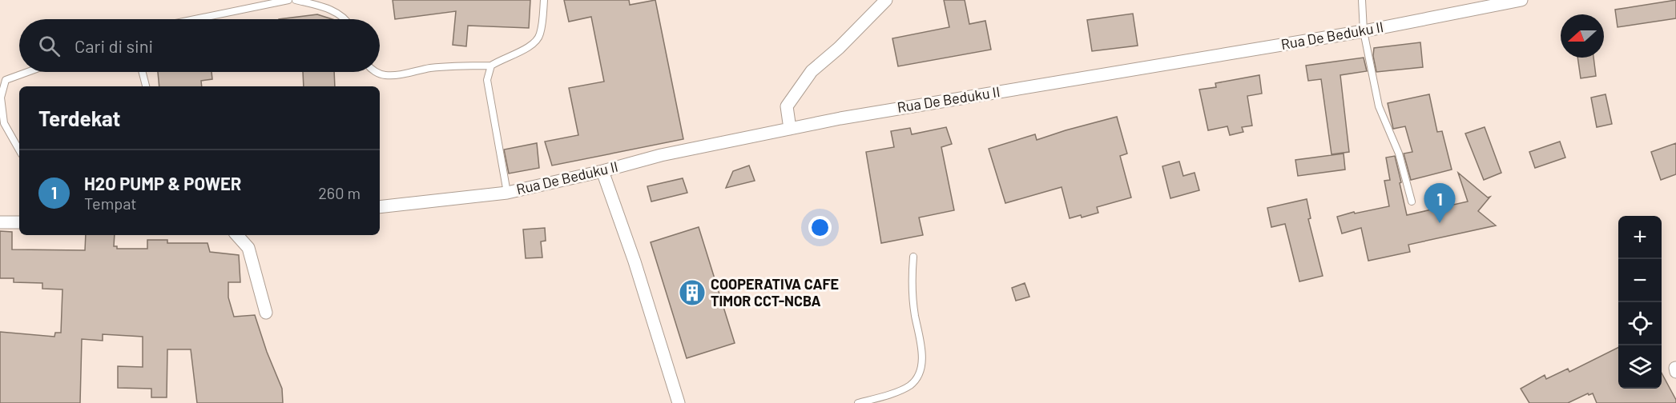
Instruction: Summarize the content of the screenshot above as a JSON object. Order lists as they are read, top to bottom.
{
  "streets": {
    "street": ["Rua De Beduku II"]
  },
  "places": {
    "building": ["COOPERATIVA CAFE TIMOR CCT-NCBA"]
  },
  "north": "left",
  "page": {
    "search": "Cari di sini",
    "heading": "Terdekat",
    "list": [
      {
        "mark": "1",
        "name": "H2O PUMP & POWER",
        "note": "Tempat",
        "value": "260 m"
      }
    ],
    "pins": "1",
    "map_buttons": ["+", "−"]
  }
}
